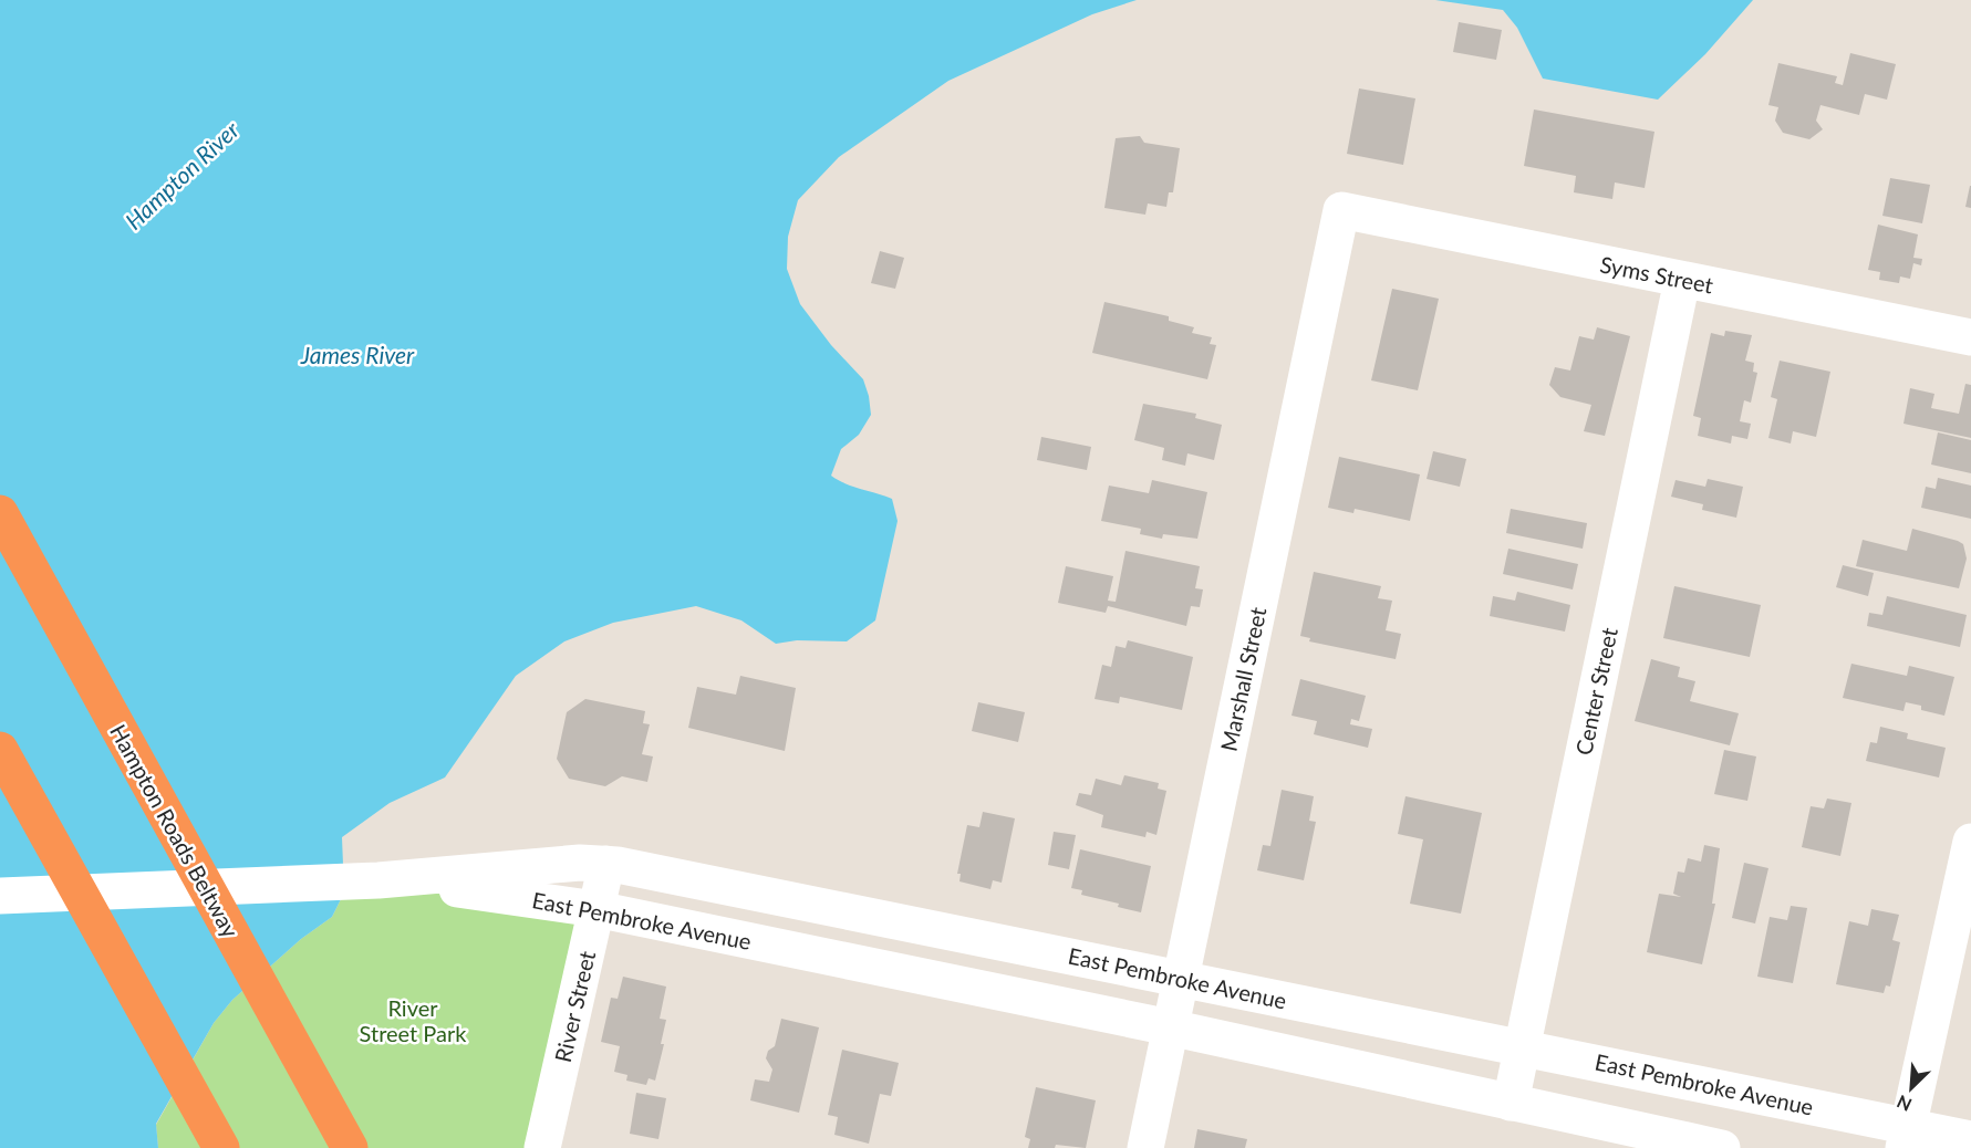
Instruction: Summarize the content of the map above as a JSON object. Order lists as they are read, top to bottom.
{
  "streets": {
    "highway": ["Hampton Roads Beltway"],
    "main road": [
      "Syms Street",
      "Marshall Street",
      "Center Street",
      "East Pembroke Avenue",
      "River Street"
    ]
  },
  "crossings": [
    ["Syms Street", "Marshall Street"],
    ["Syms Street", "Center Street"],
    ["Marshall Street", "East Pembroke Avenue"],
    ["Center Street", "East Pembroke Avenue"],
    ["East Pembroke Avenue", "River Street"]
  ],
  "water": ["Hampton River", "James River"],
  "parks": ["River Street Park"],
  "north": "bottom left"
}
